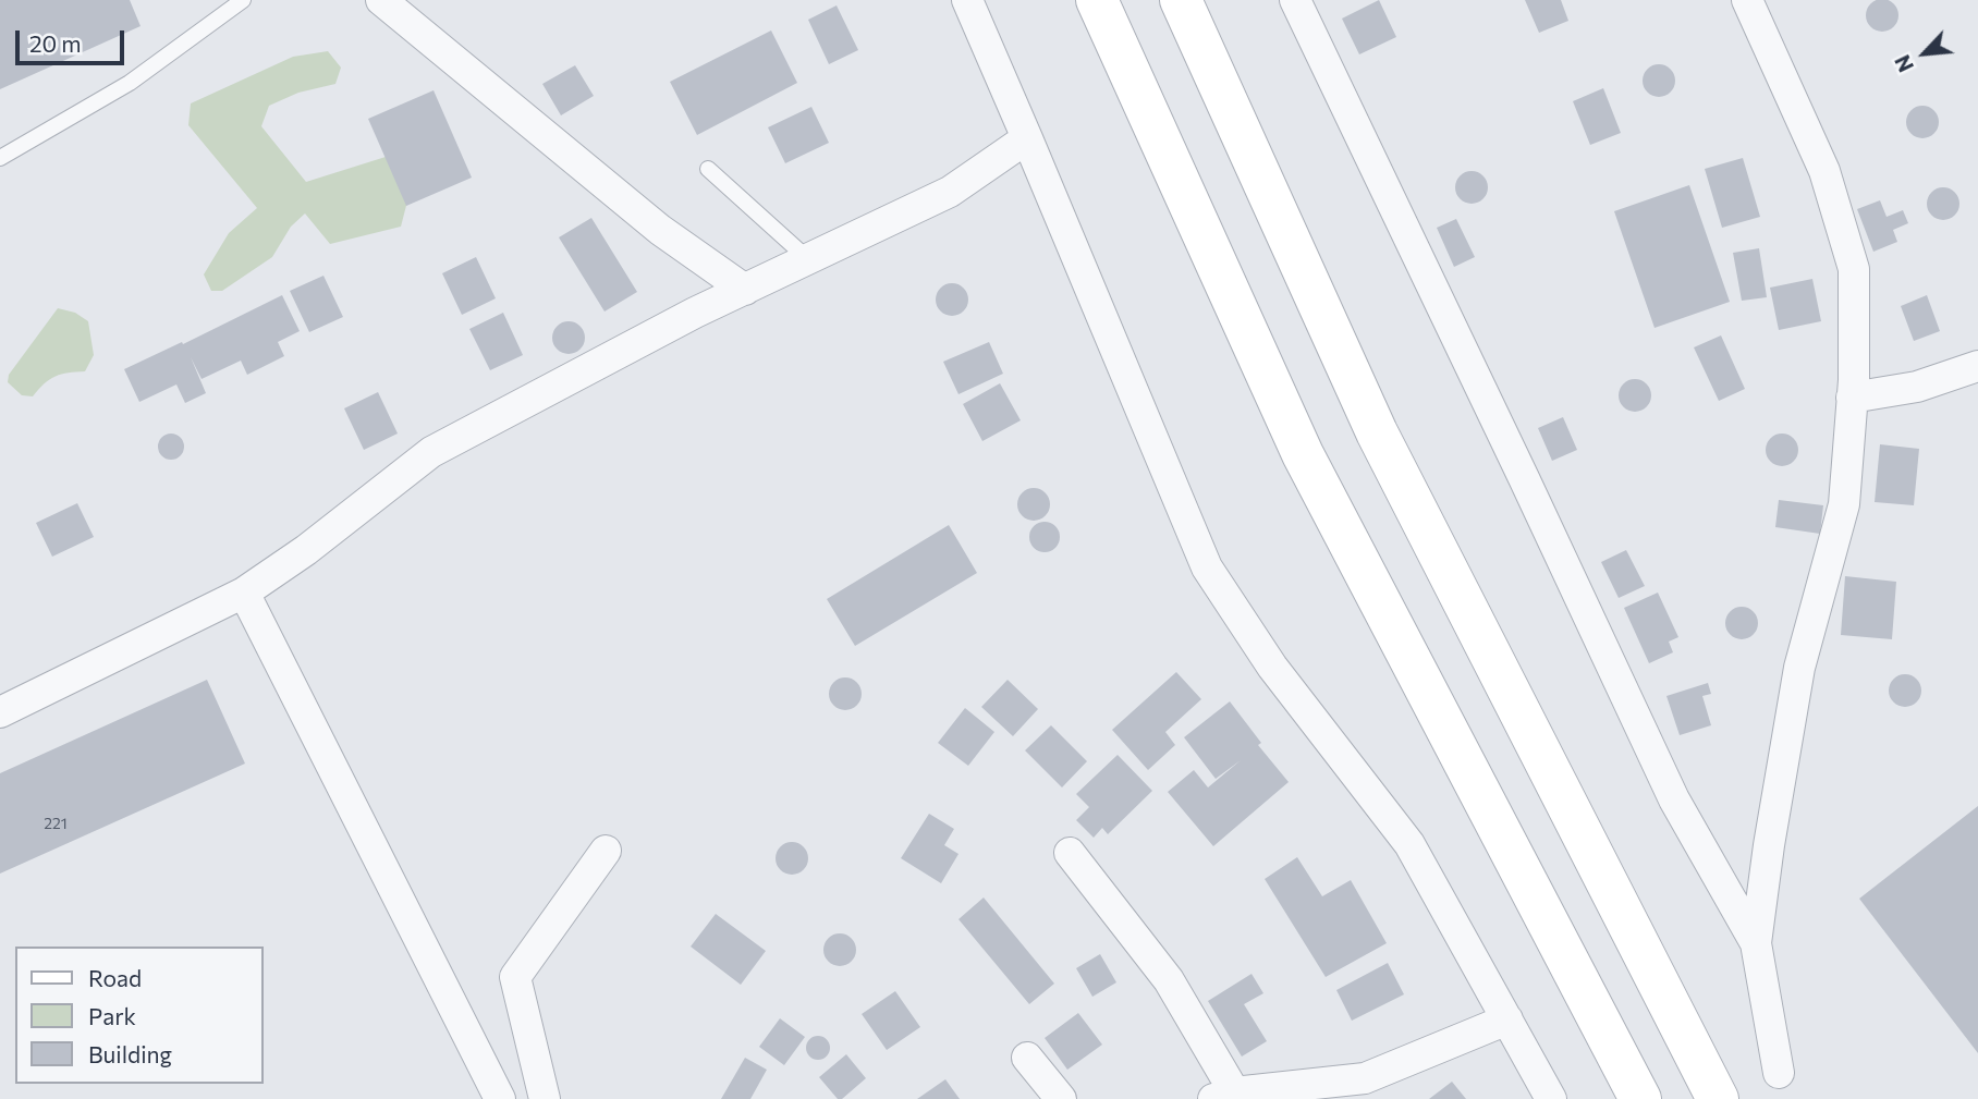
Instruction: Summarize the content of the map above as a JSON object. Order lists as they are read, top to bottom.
{
  "house_numbers": ["221"],
  "legend": ["Road", "Park", "Building"],
  "scale_bar": "20 m",
  "north": "bottom left"
}
